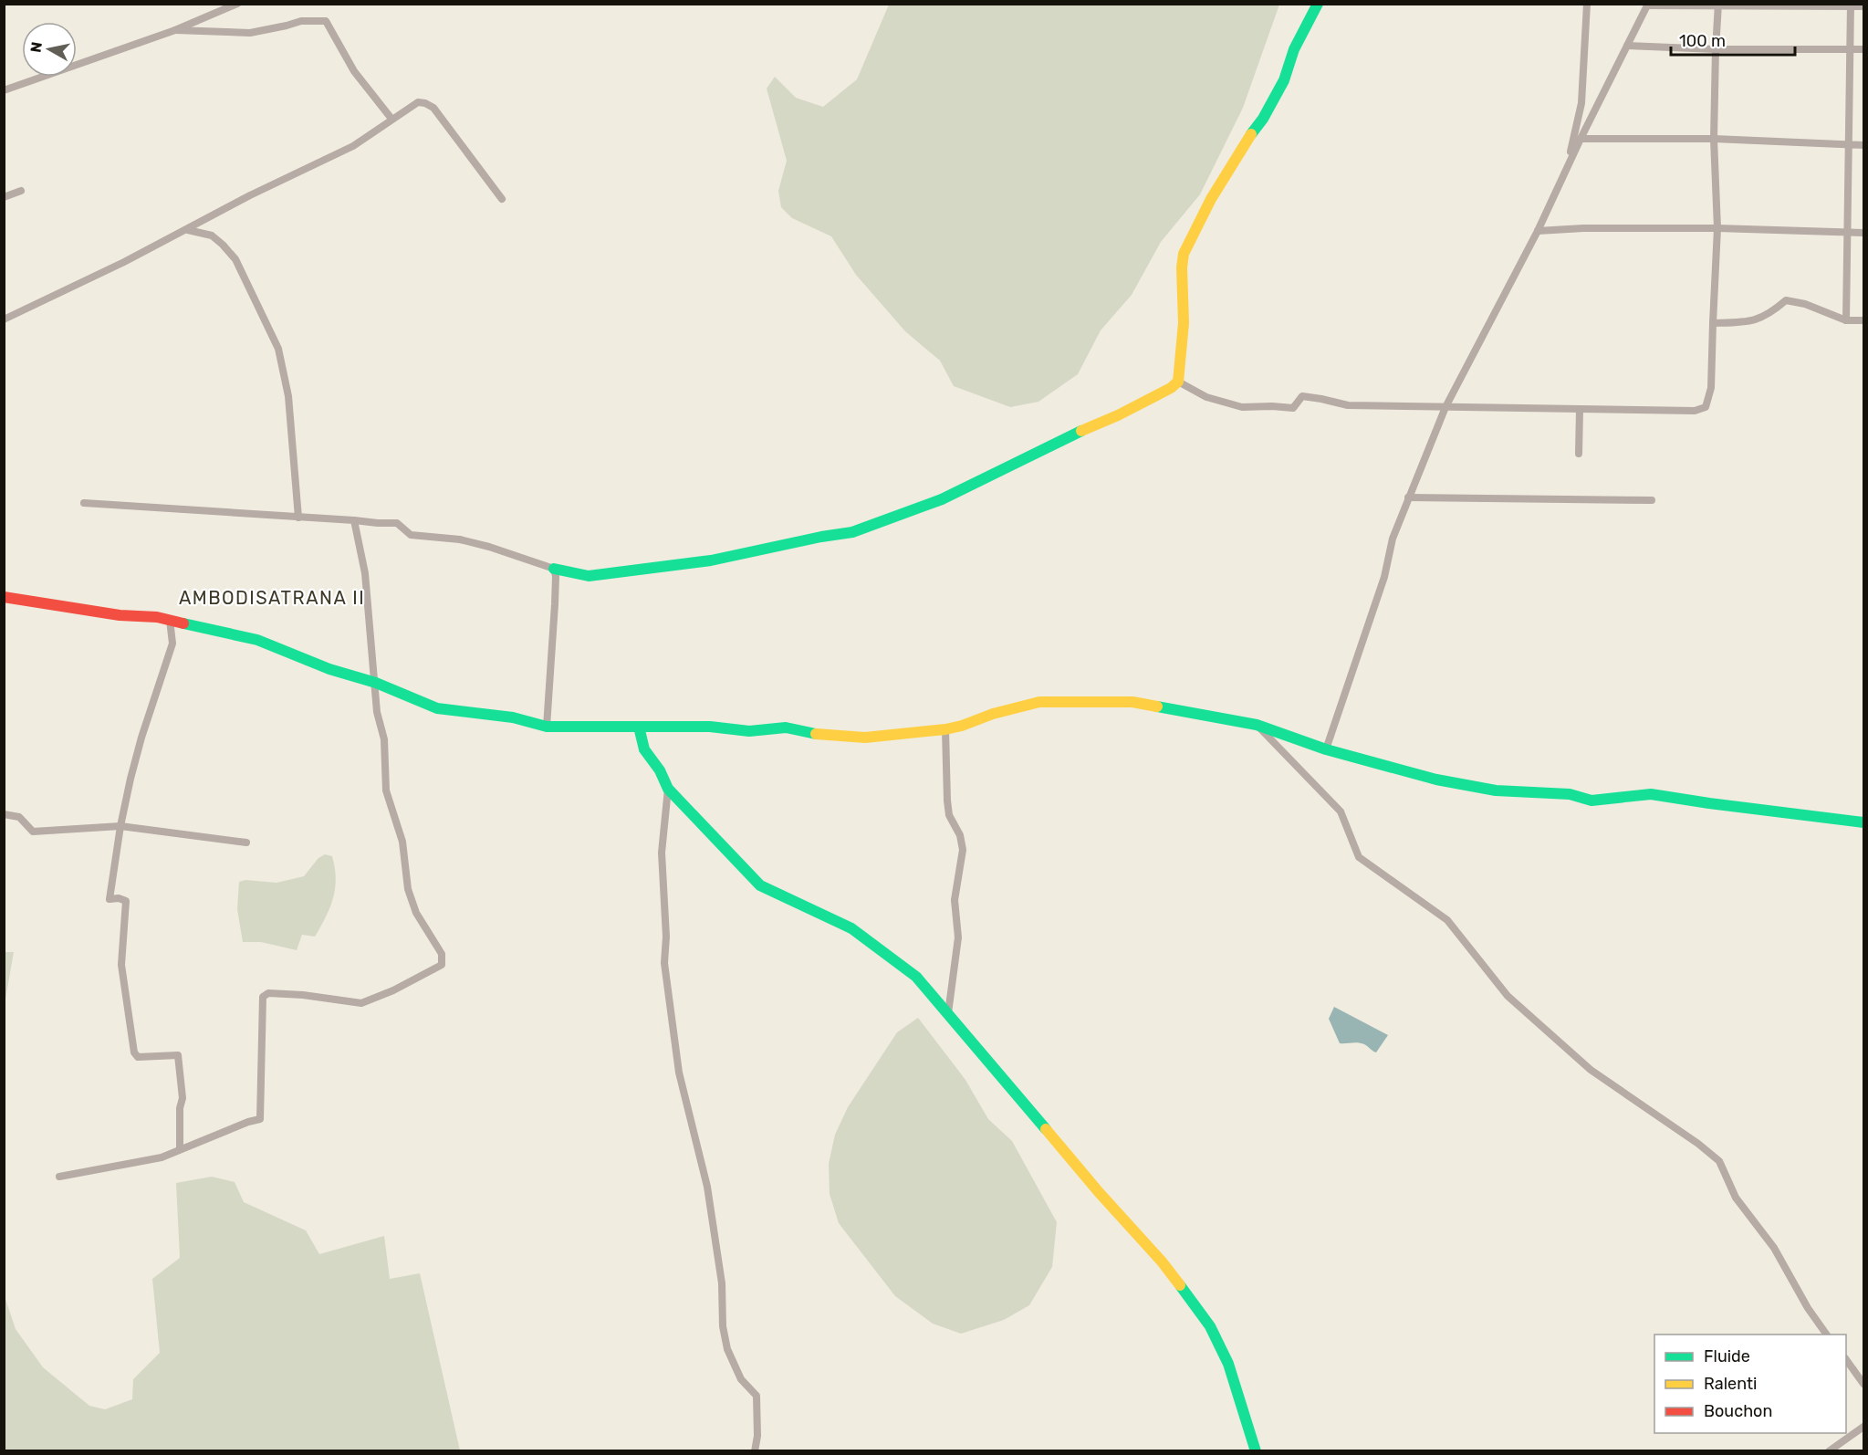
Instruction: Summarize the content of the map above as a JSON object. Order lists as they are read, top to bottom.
{
  "districts": ["AMBODISATRANA II"],
  "legend": ["Fluide", "Ralenti", "Bouchon"],
  "scale_bar": "100 m",
  "north": "left"
}
